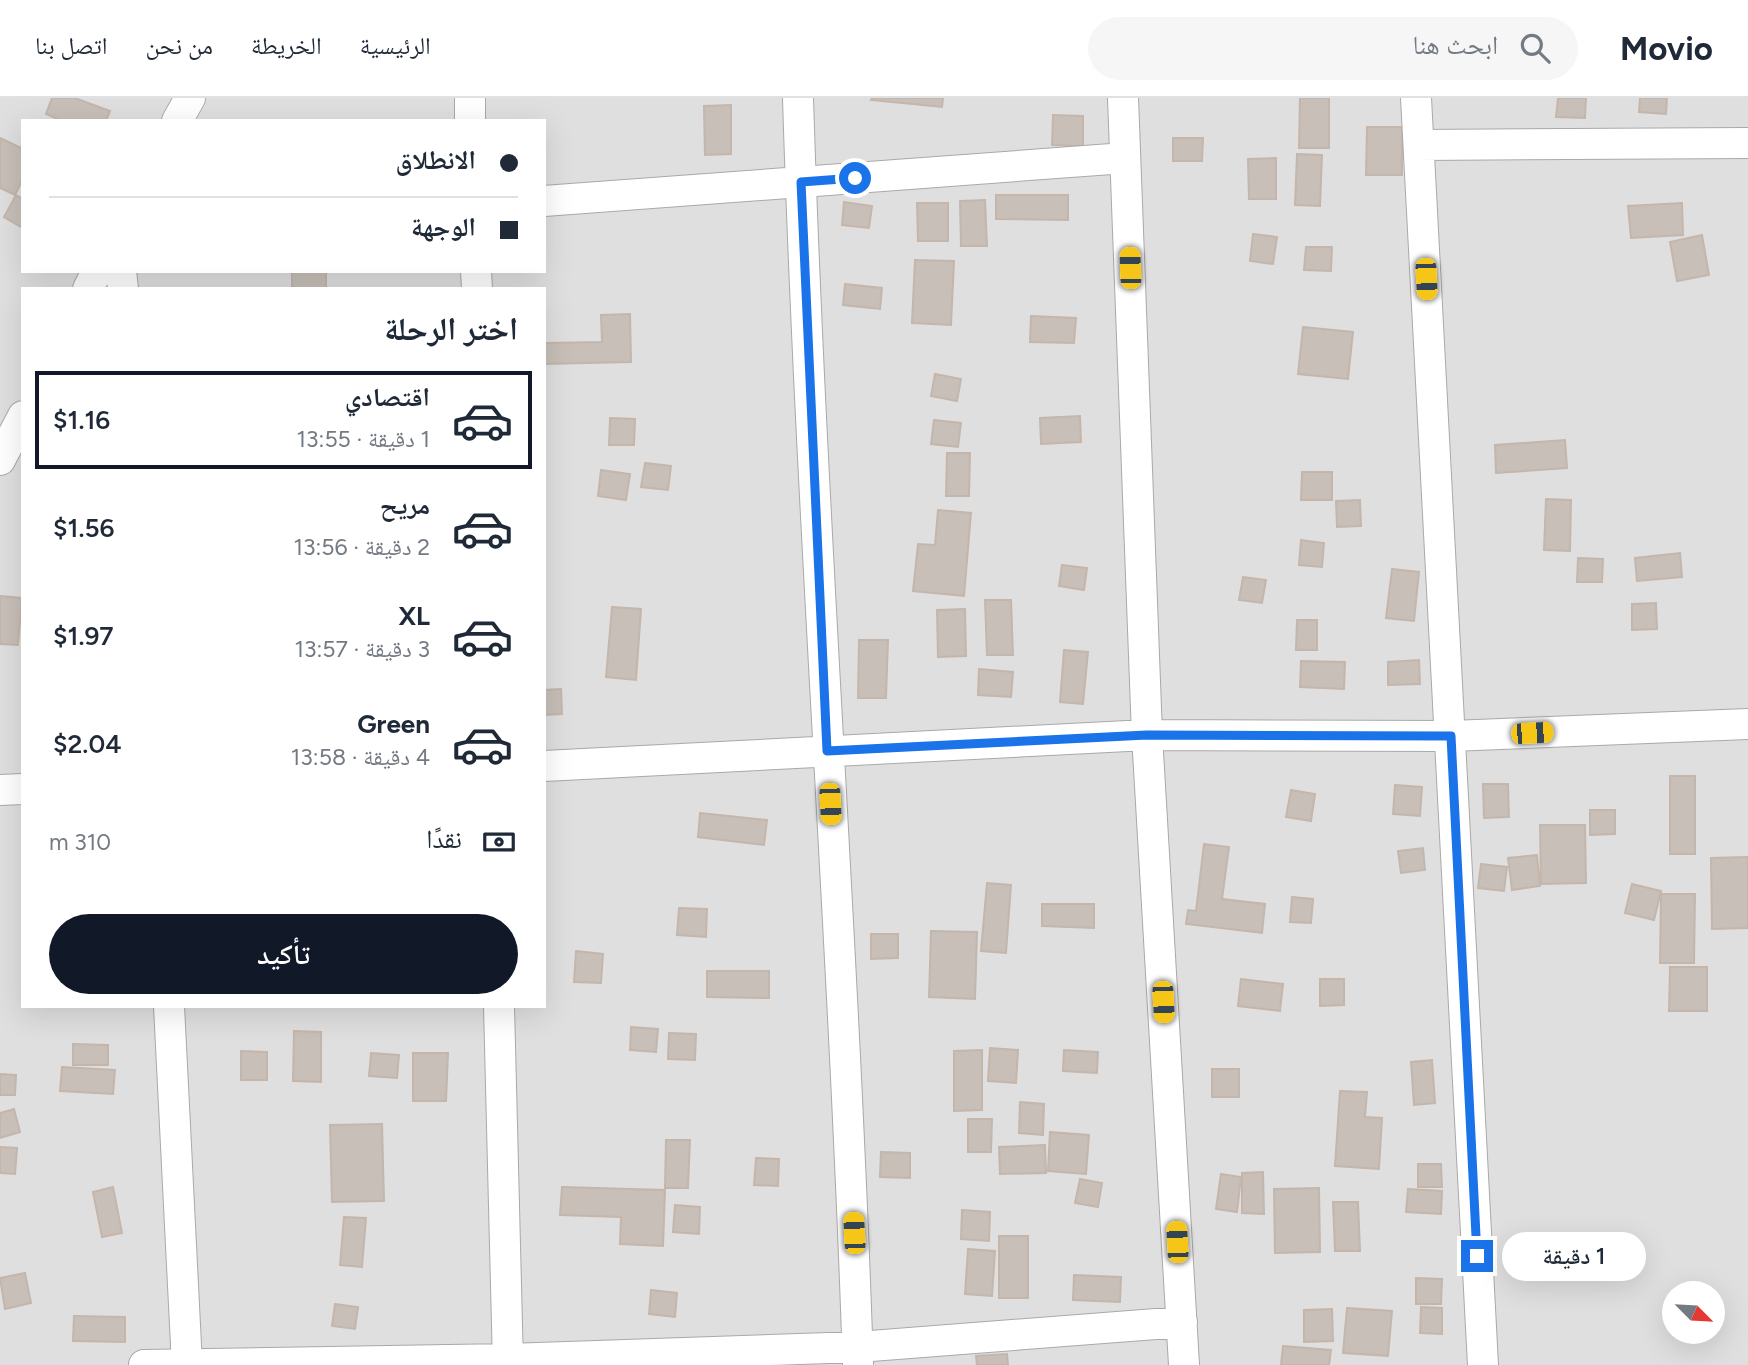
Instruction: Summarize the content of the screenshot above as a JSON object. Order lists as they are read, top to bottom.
{
  "north": "bottom right",
  "page": {
    "header": "Movio",
    "search": "ابحث هنا",
    "nav": [
      "الرئيسية",
      "الخريطة",
      "من نحن",
      "اتصل بنا"
    ],
    "banner": ["الانطلاق", "الوجهة"],
    "heading": "اختر الرحلة",
    "list": [
      {
        "name": "اقتصادي",
        "note": "1 دقيقة · 13:55",
        "value": "$1.16"
      },
      {
        "name": "مريح",
        "note": "2 دقيقة · 13:56",
        "value": "$1.56"
      },
      {
        "name": "XL",
        "note": "3 دقيقة · 13:57",
        "value": "$1.97"
      },
      {
        "name": "Green",
        "note": "4 دقيقة · 13:58",
        "value": "$2.04"
      }
    ],
    "pay": ["نقدًا", "310 m"],
    "buttons": "تأكيد",
    "bubble": "1 دقيقة"
  }
}
